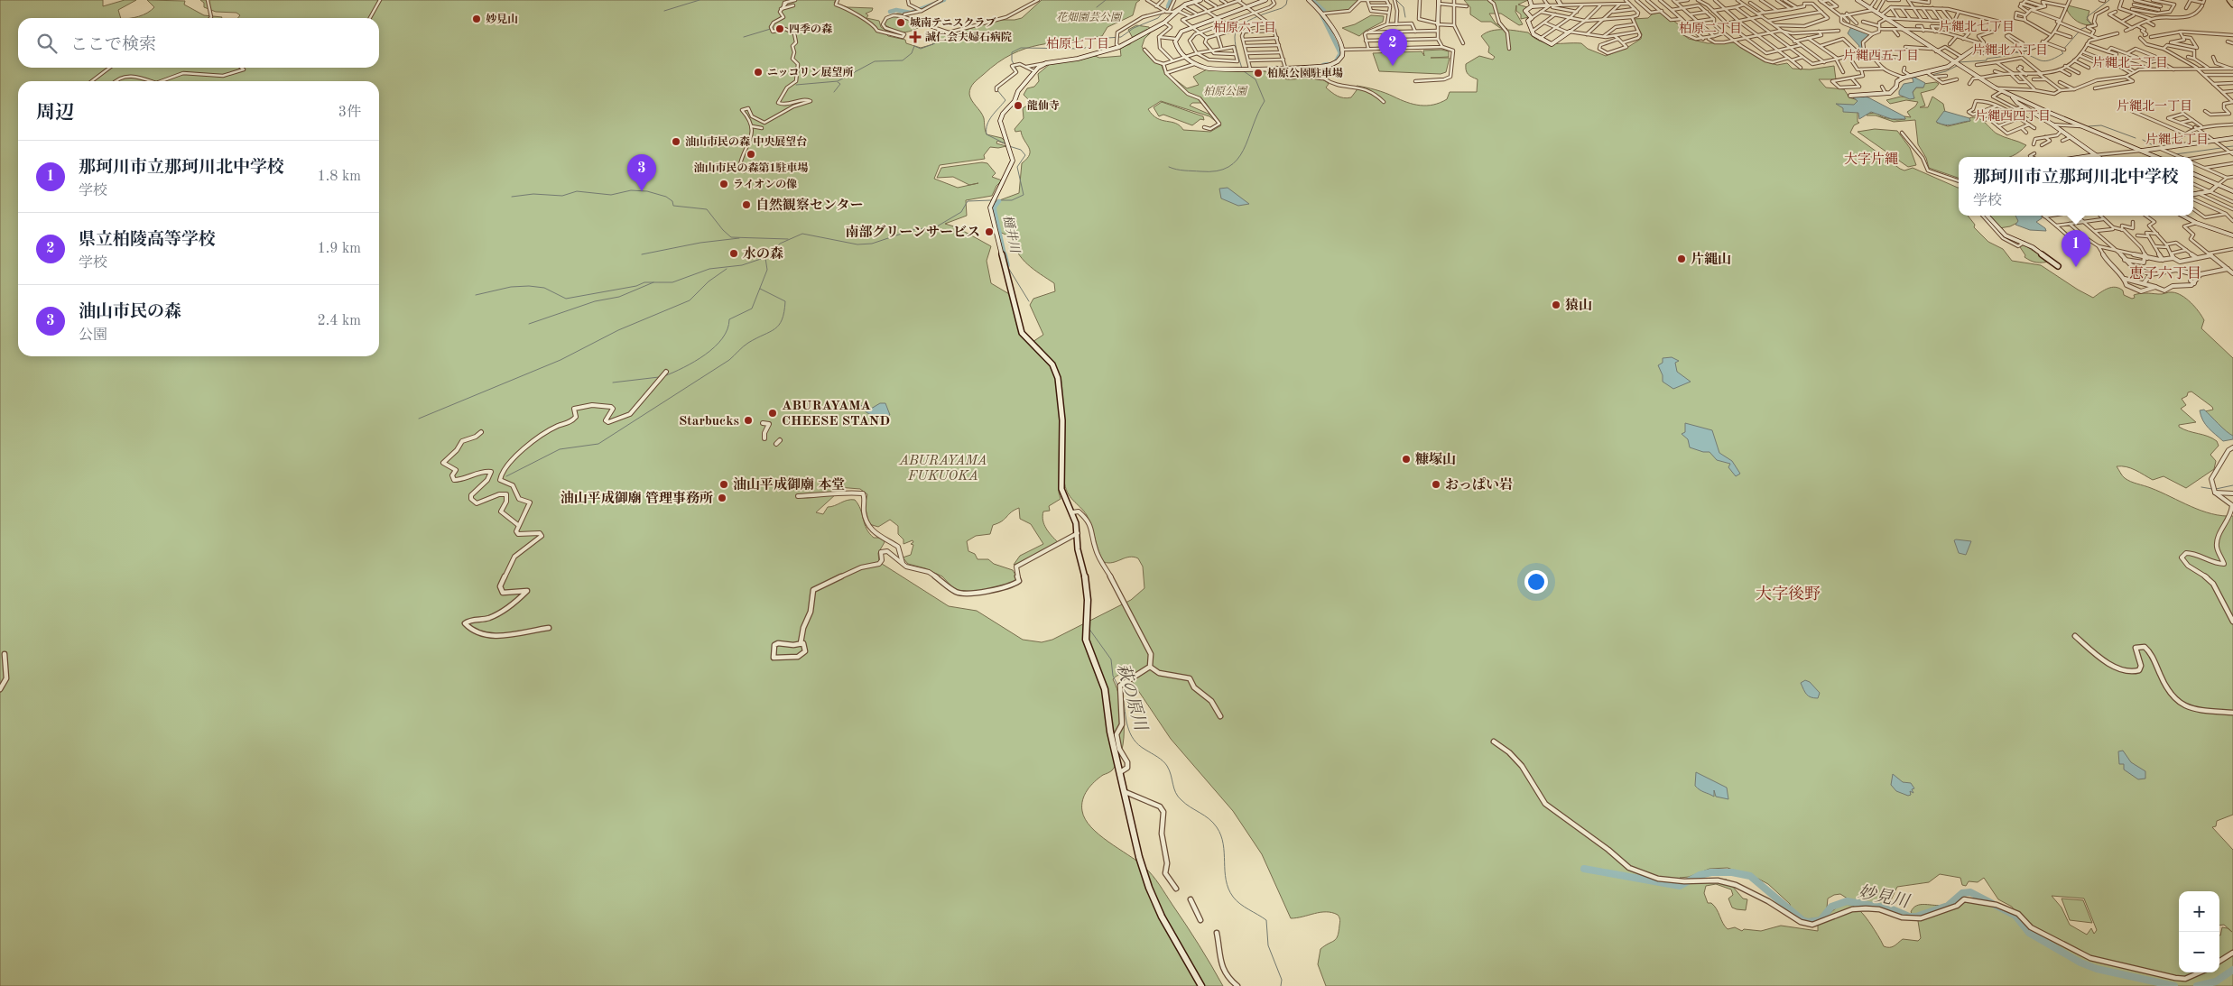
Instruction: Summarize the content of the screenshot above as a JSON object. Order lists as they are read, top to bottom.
{
  "districts": [
    "片縄北七丁目",
    "柏原六丁目",
    "柏原二丁目",
    "柏原七丁目",
    "片縄北六丁目",
    "片縄西五丁目",
    "片縄北二丁目",
    "片縄北一丁目",
    "片縄西四丁目",
    "片縄七丁目",
    "大字片縄",
    "恵子六丁目",
    "大字後野"
  ],
  "water": ["樋井川", "萩の原川", "妙見川"],
  "parks": ["花畑園芸公園", "柏原公園", "ABURAYAMA FUKUOKA"],
  "places": {
    "other": [
      "妙見山",
      "城南テニスクラブ",
      "四季の森",
      "ニッコリン展望所",
      "柏原公園駐車場",
      "龍仙寺",
      "油山市民の森 中央展望台",
      "油山市民の森第1駐車場",
      "ライオンの像",
      "自然観察センター",
      "南部グリーンサービス",
      "水の森",
      "片縄山",
      "猿山",
      "ABURAYAMA CHEESE STAND",
      "Starbucks",
      "糠塚山",
      "油山平成御廟 本堂",
      "おっぱい岩",
      "油山平成御廟 管理事務所"
    ],
    "health": ["誠仁会夫婦石病院"]
  },
  "page": {
    "search": "ここで検索",
    "pins": ["2", "3", "1"],
    "heading": ["周辺", "3件"],
    "list": [
      {
        "mark": "1",
        "name": "那珂川市立那珂川北中学校",
        "note": "学校",
        "value": "1.8 km"
      },
      {
        "mark": "2",
        "name": "県立柏陵高等学校",
        "note": "学校",
        "value": "1.9 km"
      },
      {
        "mark": "3",
        "name": "油山市民の森",
        "note": "公園",
        "value": "2.4 km"
      }
    ],
    "popup": ["那珂川市立那珂川北中学校", "学校"],
    "map_buttons": ["+", "−"]
  }
}
